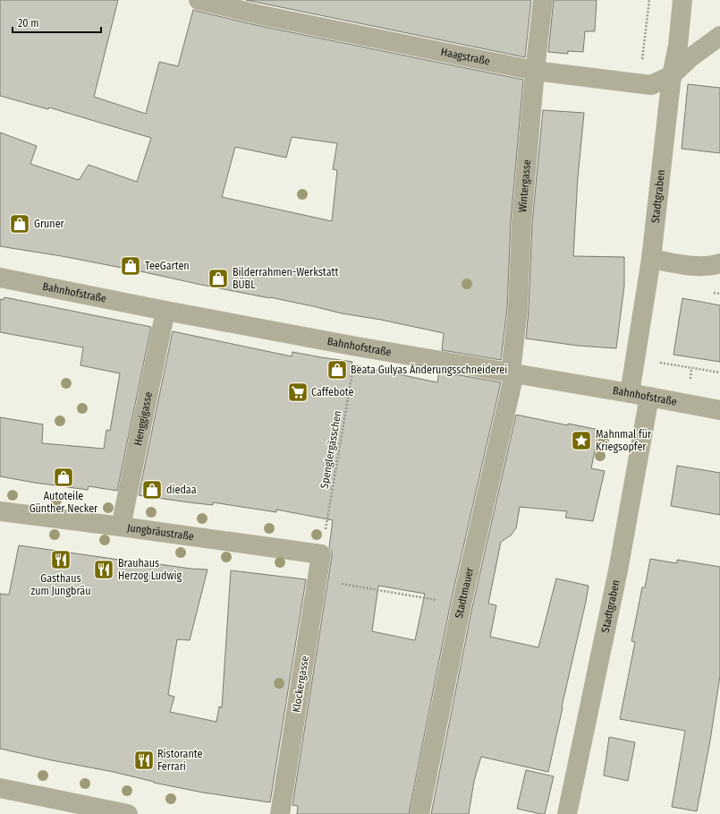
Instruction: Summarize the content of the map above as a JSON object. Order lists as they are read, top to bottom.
{
  "streets": {
    "street": [
      "Haagstraße",
      "Wintergasse",
      "Stadtgraben",
      "Bahnhofstraße",
      "Henggigasse",
      "Jungbräustraße",
      "Stadtmauer",
      "Klockergasse"
    ],
    "path": ["Spenglergässchen"]
  },
  "crossings": [
    ["Haagstraße", "Wintergasse"],
    ["Haagstraße", "Stadtgraben"],
    ["Wintergasse", "Bahnhofstraße"],
    ["Wintergasse", "Stadtmauer"],
    ["Stadtgraben", "Bahnhofstraße"],
    ["Bahnhofstraße", "Henggigasse"],
    ["Bahnhofstraße", "Spenglergässchen"],
    ["Bahnhofstraße", "Stadtmauer"],
    ["Henggigasse", "Jungbräustraße"],
    ["Spenglergässchen", "Jungbräustraße"],
    ["Spenglergässchen", "Klockergasse"],
    ["Jungbräustraße", "Klockergasse"]
  ],
  "places": {
    "shop": [
      "Gruner",
      "TeeGarten",
      "Bilderrahmen-Werkstatt BÜBL",
      "Beata Gulyas Änderungsschneiderei",
      "Autoteile Günther Necker",
      "diedaa"
    ],
    "supermarket": ["Caffebote"],
    "place": ["Mahnmal für Kriegsopfer"],
    "restaurant": ["Gasthaus zum Jungbräu", "Brauhaus Herzog Ludwig", "Ristorante Ferrari"]
  },
  "scale_bar": "20 m"
}
